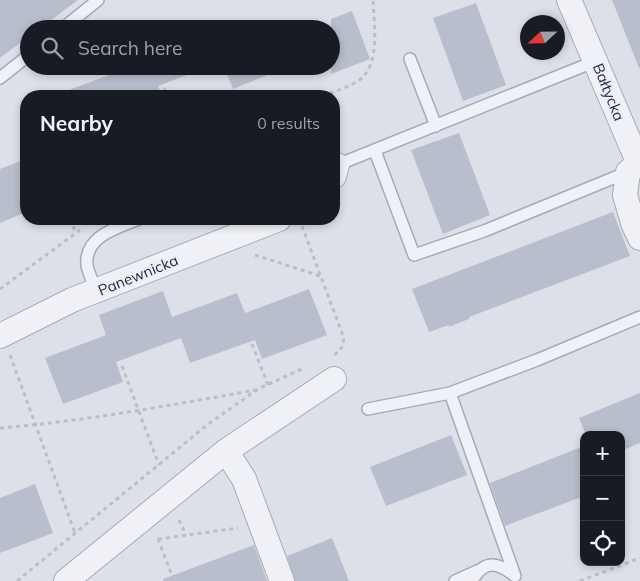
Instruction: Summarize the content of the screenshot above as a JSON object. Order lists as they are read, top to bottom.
{
  "streets": {
    "street": ["Bałtycka", "Panewnicka"]
  },
  "north": "left",
  "page": {
    "search": "Search here",
    "heading": ["Nearby", "0 results"],
    "map_buttons": ["+", "−"]
  }
}
